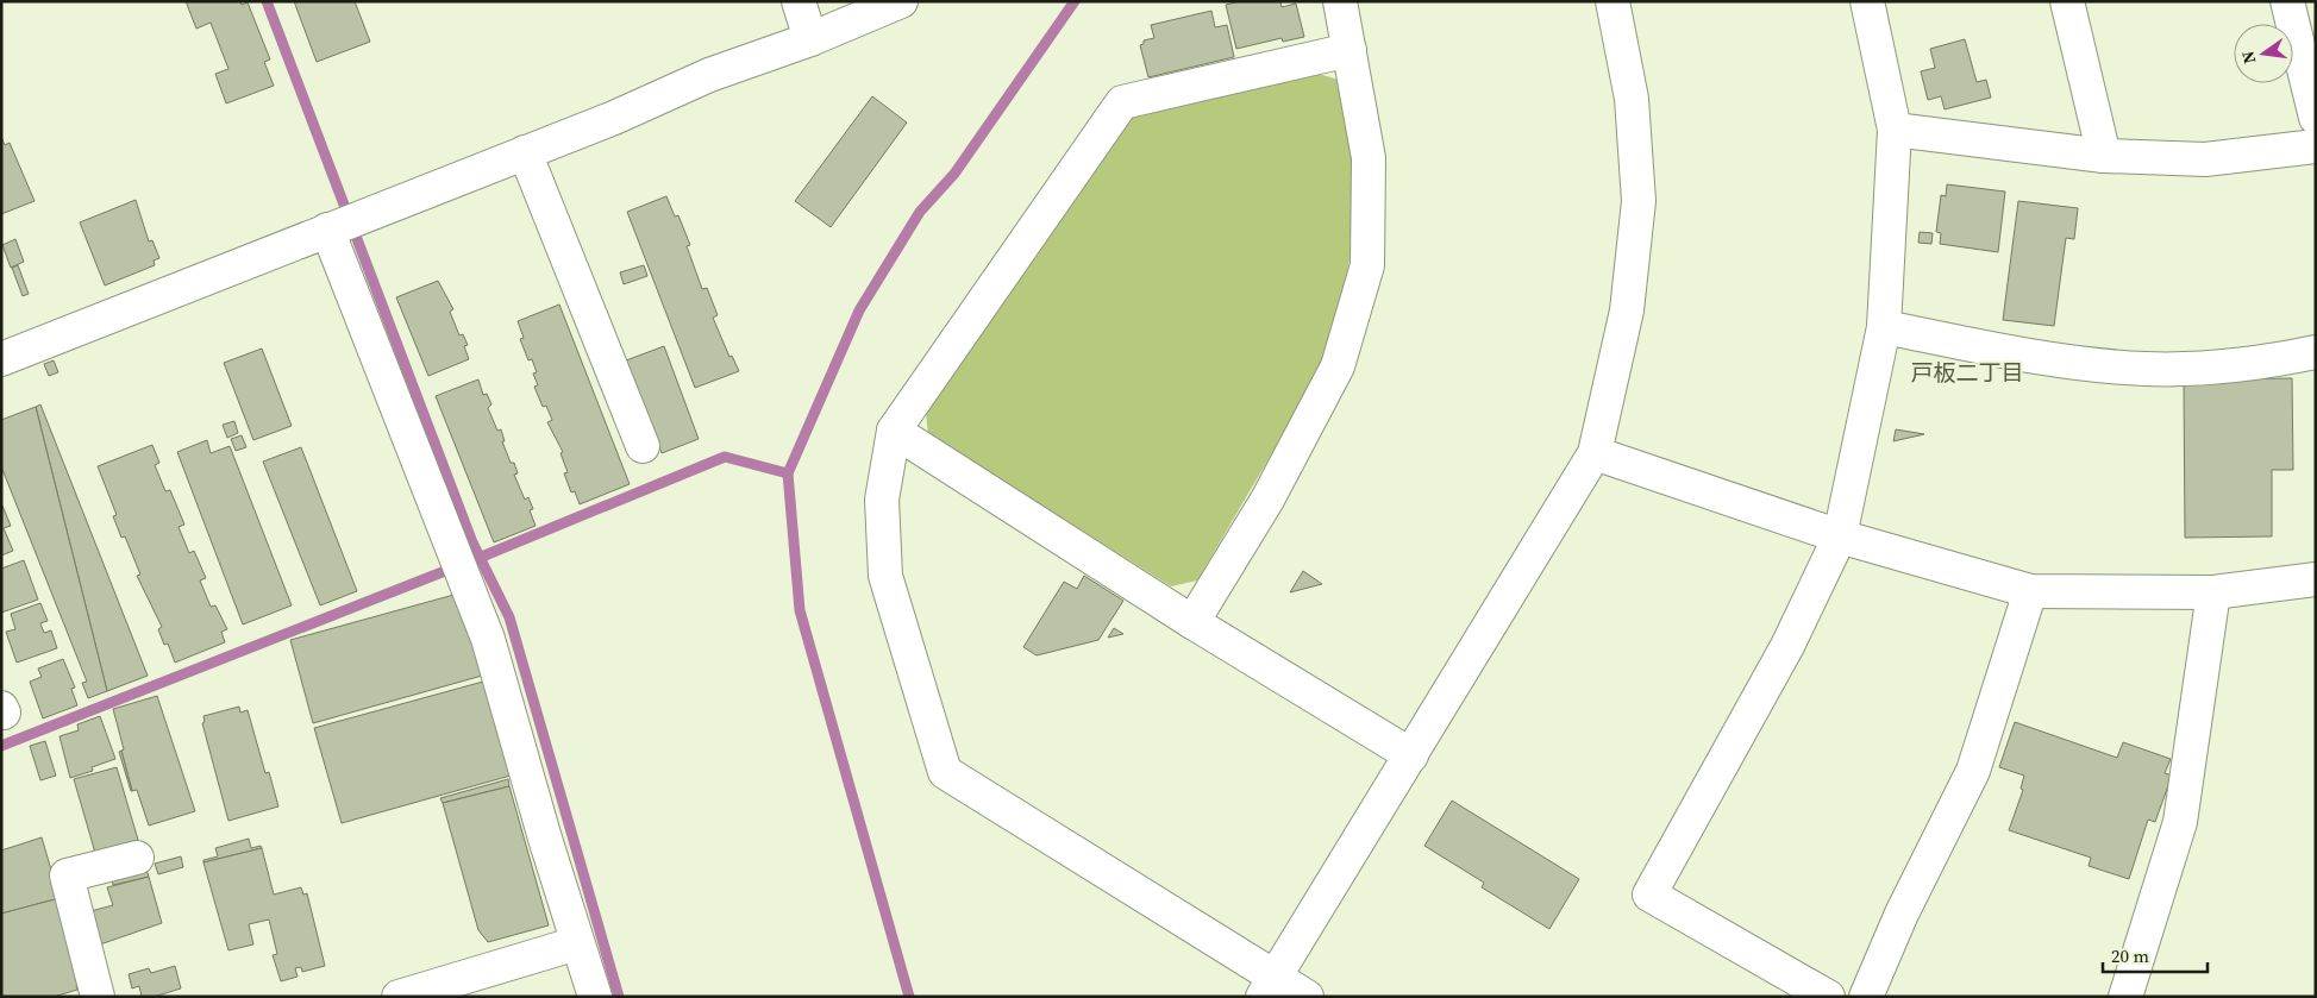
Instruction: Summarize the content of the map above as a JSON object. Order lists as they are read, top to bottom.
{
  "districts": ["戸板二丁目"],
  "scale_bar": "20 m",
  "north": "left"
}
